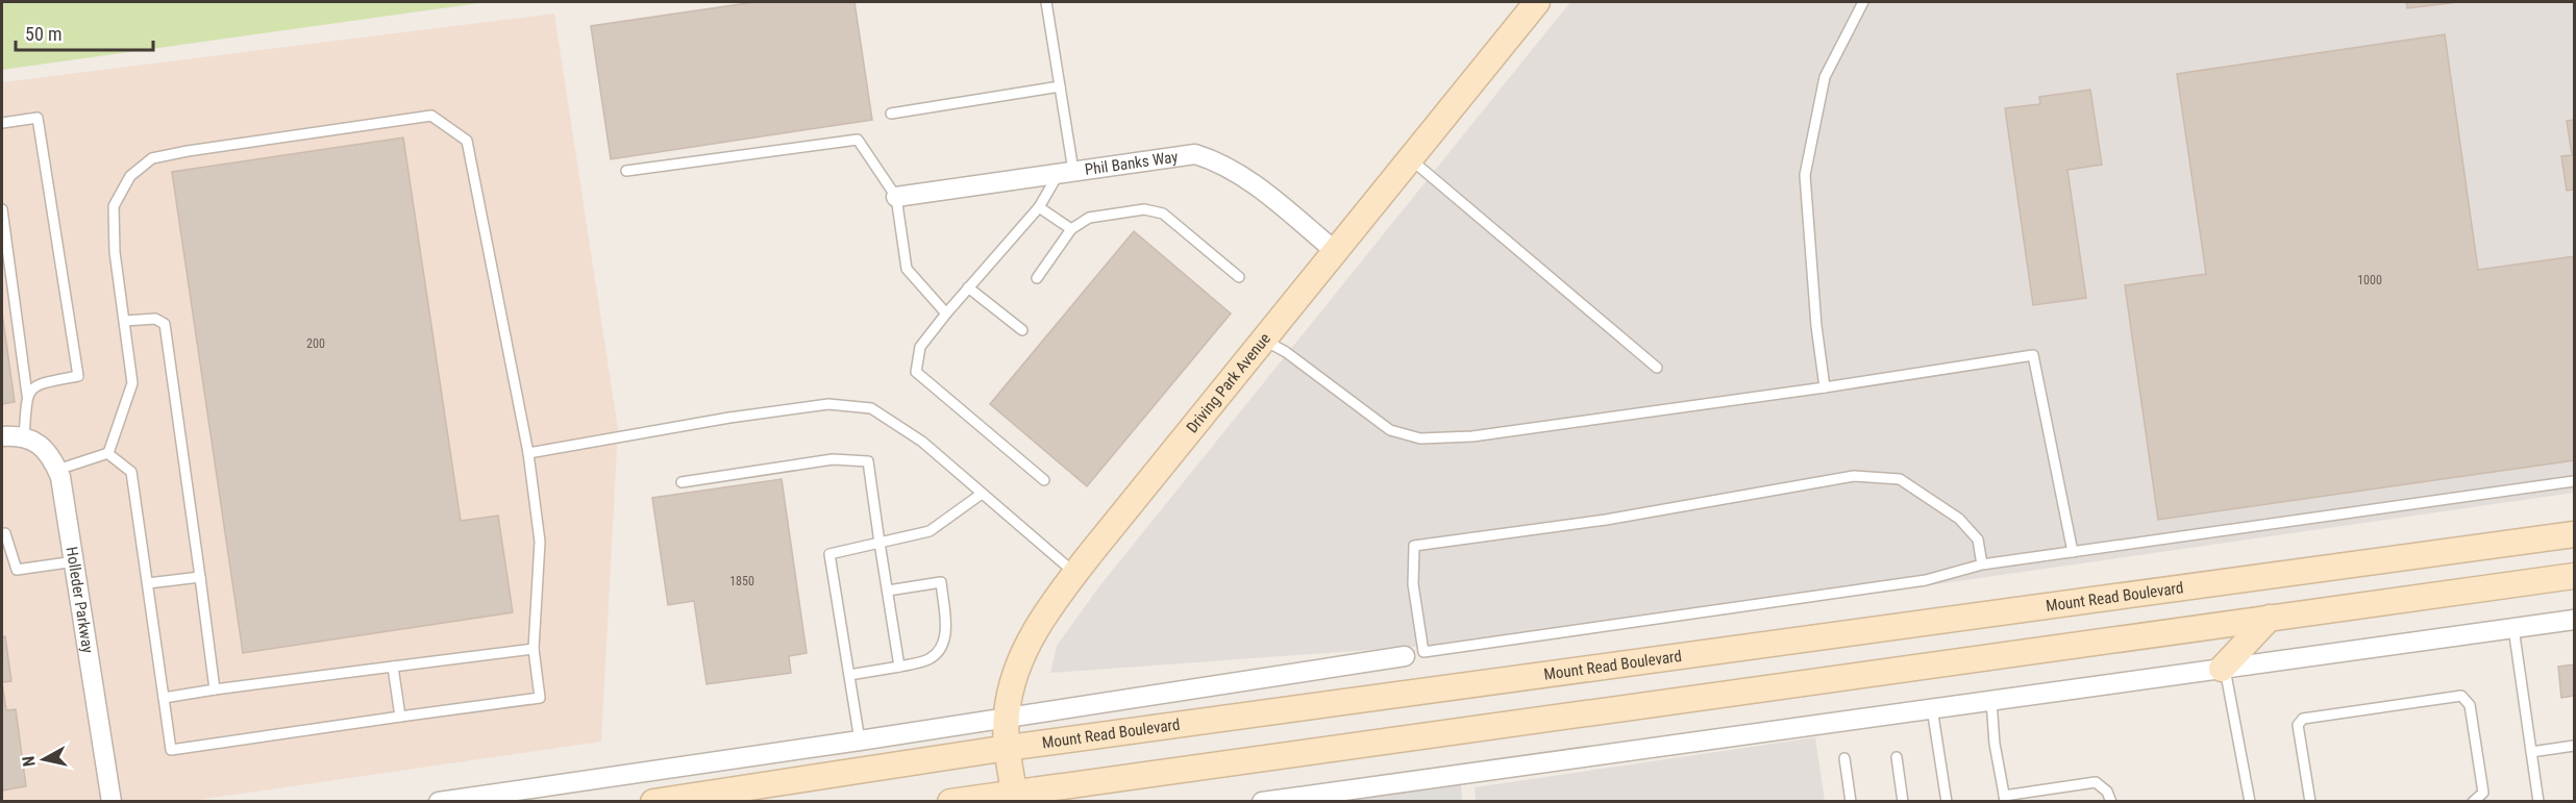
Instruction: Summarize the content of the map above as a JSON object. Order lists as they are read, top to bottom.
{
  "streets": {
    "main road": ["Driving Park Avenue", "Mount Read Boulevard"],
    "street": ["Phil Banks Way", "Holleder Parkway"]
  },
  "crossings": [
    ["Phil Banks Way", "Driving Park Avenue"],
    ["Driving Park Avenue", "Mount Read Boulevard"]
  ],
  "house_numbers": ["1000", "200", "1850"],
  "scale_bar": "50 m",
  "north": "left"
}
